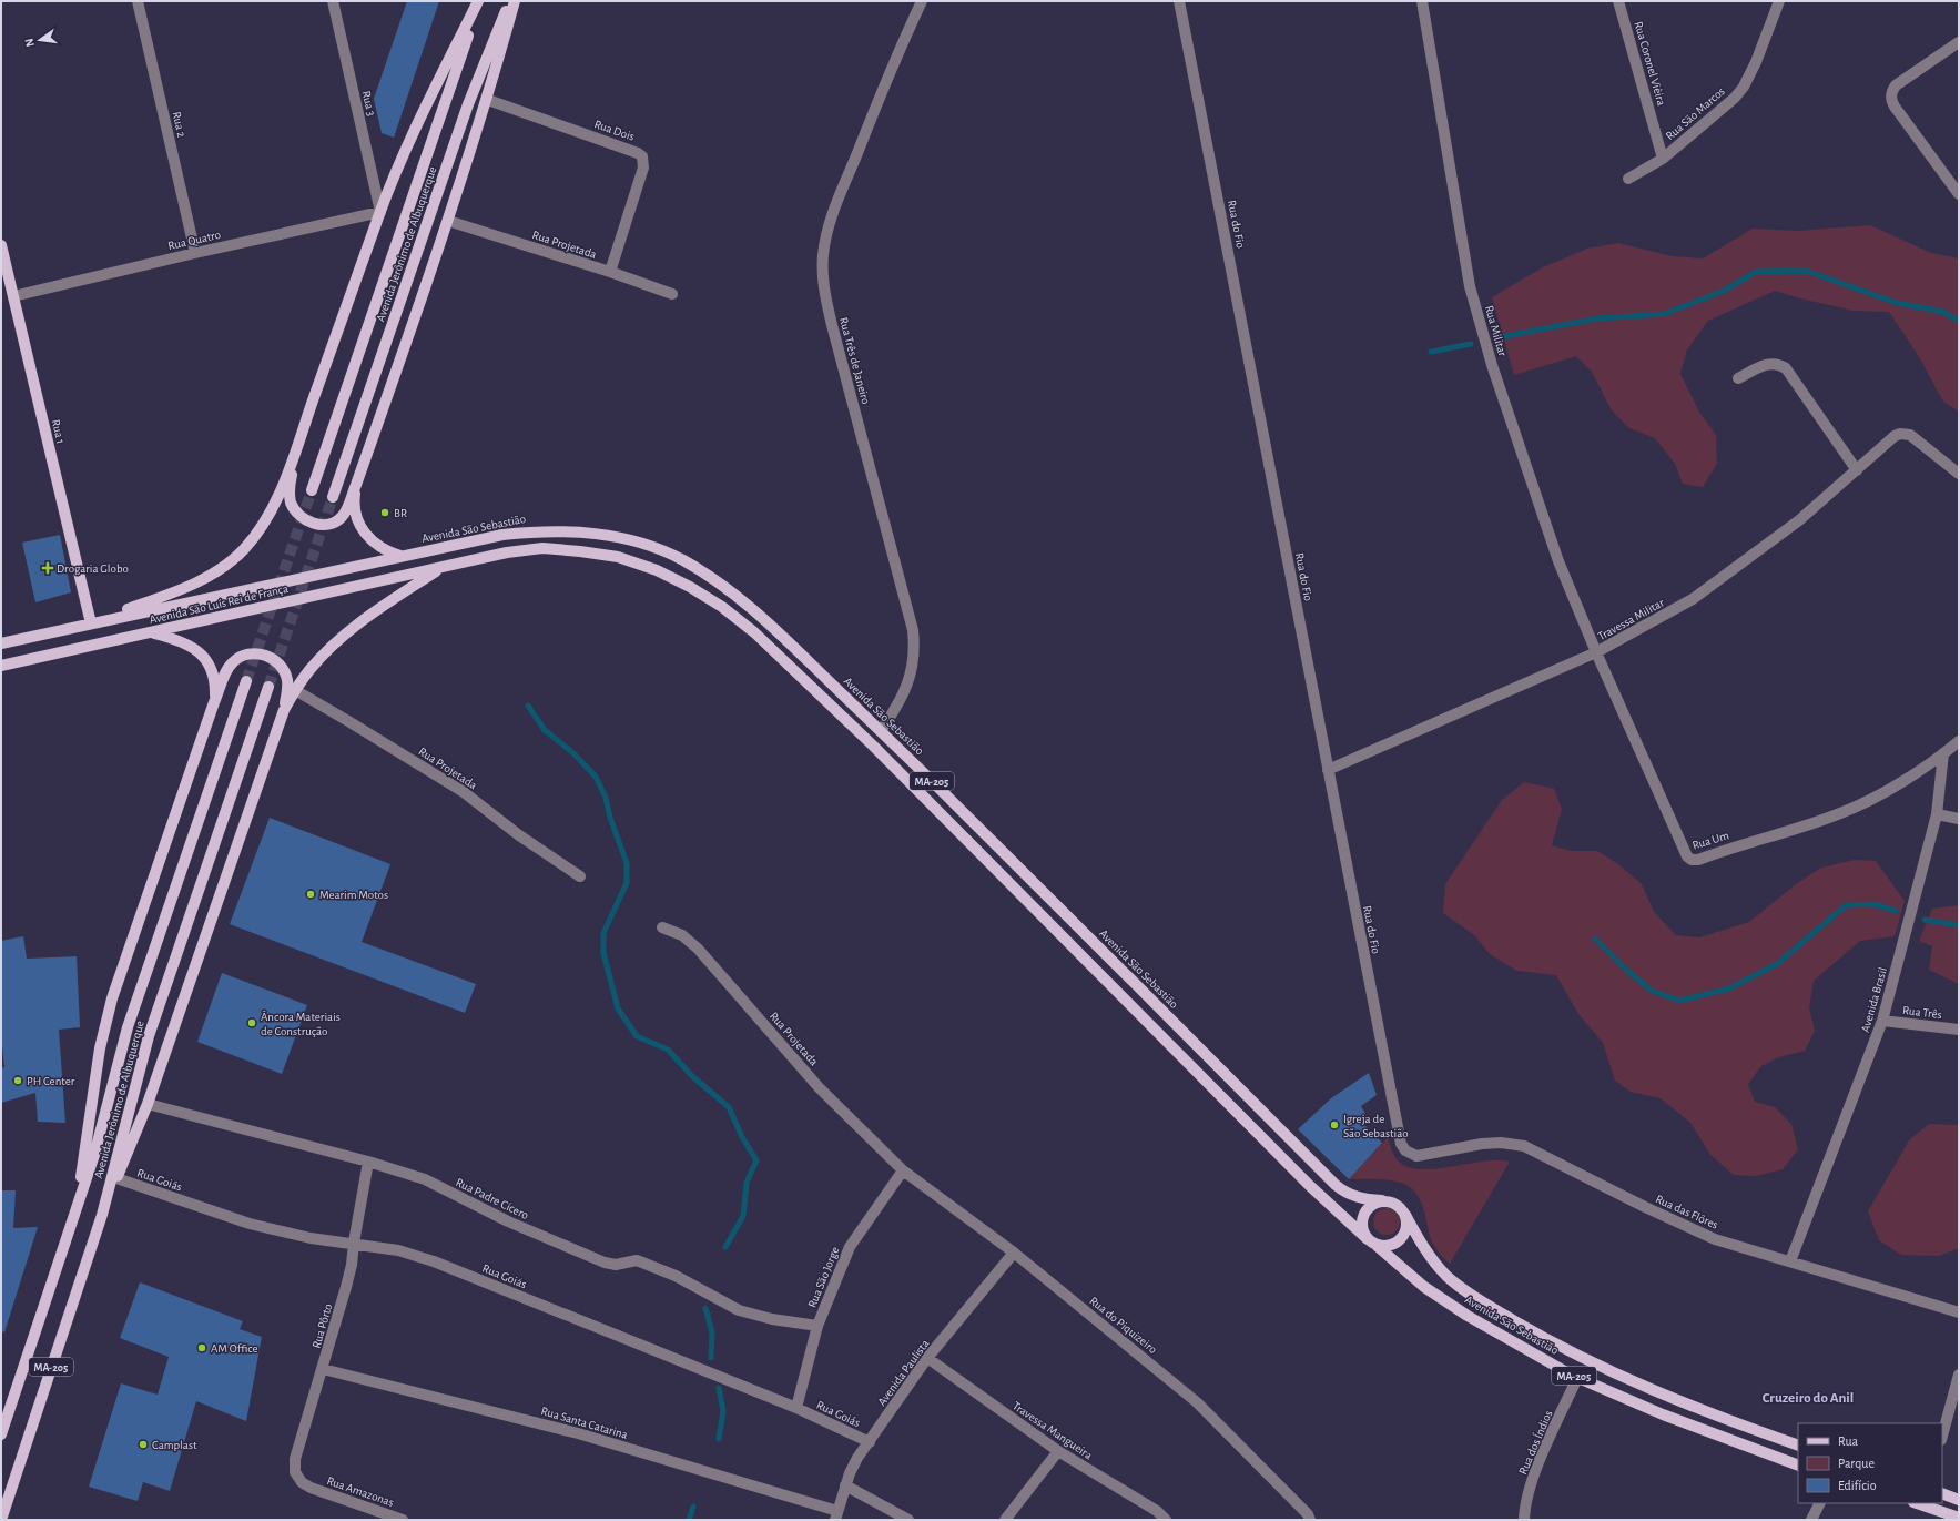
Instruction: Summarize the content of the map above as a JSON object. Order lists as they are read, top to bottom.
{
  "streets": {
    "main road": [
      "Avenida Jerônimo de Albuquerque",
      "Rua 1",
      "Avenida São Sebastião",
      "Avenida São Luís Rei de França",
      "MA-205"
    ],
    "street": [
      "Rua Coronel Viêira",
      "Rua 3",
      "Rua São Marcos",
      "Rua 2",
      "Rua Dois",
      "Rua do Fio",
      "Rua Quatro",
      "Rua Projetada",
      "Rua Militar",
      "Rua Três de Janeiro",
      "Travessa Militar",
      "Rua Um",
      "Avenida Brasil",
      "Rua Três",
      "Rua Goiás",
      "Rua Padre Cícero",
      "Rua das Flôres",
      "Rua São Jorge",
      "Rua do Piquizeiro",
      "Rua Pôrto",
      "Avenida Paulista",
      "Rua Santa Catarina",
      "Travessa Mangueira",
      "Rua dos Índios",
      "Rua Amazonas"
    ]
  },
  "crossings": [
    ["Rua Coronel Viêira", "Rua São Marcos"],
    ["Rua 3", "Rua Quatro"],
    ["Rua 2", "Rua Quatro"],
    ["Rua Dois", "Rua Projetada"],
    ["Rua do Fio", "Travessa Militar"],
    ["Rua do Fio", "Rua das Flôres"],
    ["Rua Quatro", "Rua 1"],
    ["Rua Projetada", "Rua São Jorge"],
    ["Rua Projetada", "Rua do Piquizeiro"],
    ["Rua Militar", "Travessa Militar"],
    ["Rua Militar", "Rua Um"],
    ["Rua Três de Janeiro", "Avenida São Sebastião"],
    ["Rua 1", "Avenida São Luís Rei de França"],
    ["Avenida São Sebastião", "Avenida São Luís Rei de França"],
    ["Avenida São Sebastião", "Rua dos Índios"],
    ["Travessa Militar", "Rua Um"],
    ["Rua Um", "Avenida Brasil"],
    ["Avenida Brasil", "Rua Três"],
    ["Avenida Brasil", "Rua das Flôres"],
    ["Rua Goiás", "Rua São Jorge"],
    ["Rua Goiás", "Rua Pôrto"],
    ["Rua Goiás", "Avenida Paulista"],
    ["Rua Padre Cícero", "Rua São Jorge"],
    ["Rua Padre Cícero", "Rua Pôrto"],
    ["Rua São Jorge", "Rua do Piquizeiro"],
    ["Rua do Piquizeiro", "Avenida Paulista"],
    ["Rua Pôrto", "Rua Santa Catarina"],
    ["Rua Pôrto", "Rua Amazonas"],
    ["Avenida Paulista", "Rua Santa Catarina"],
    ["Avenida Paulista", "Travessa Mangueira"]
  ],
  "districts": ["Cruzeiro do Anil"],
  "places": {
    "other": [
      "BR",
      "Mearim Motos",
      "Âncora Materiais de Construção",
      "PH Center",
      "Igreja de São Sebastião",
      "AM Office",
      "Camplast"
    ],
    "health": ["Drogaria Globo"]
  },
  "legend": ["Rua", "Parque", "Edifício"],
  "north": "left"
}
